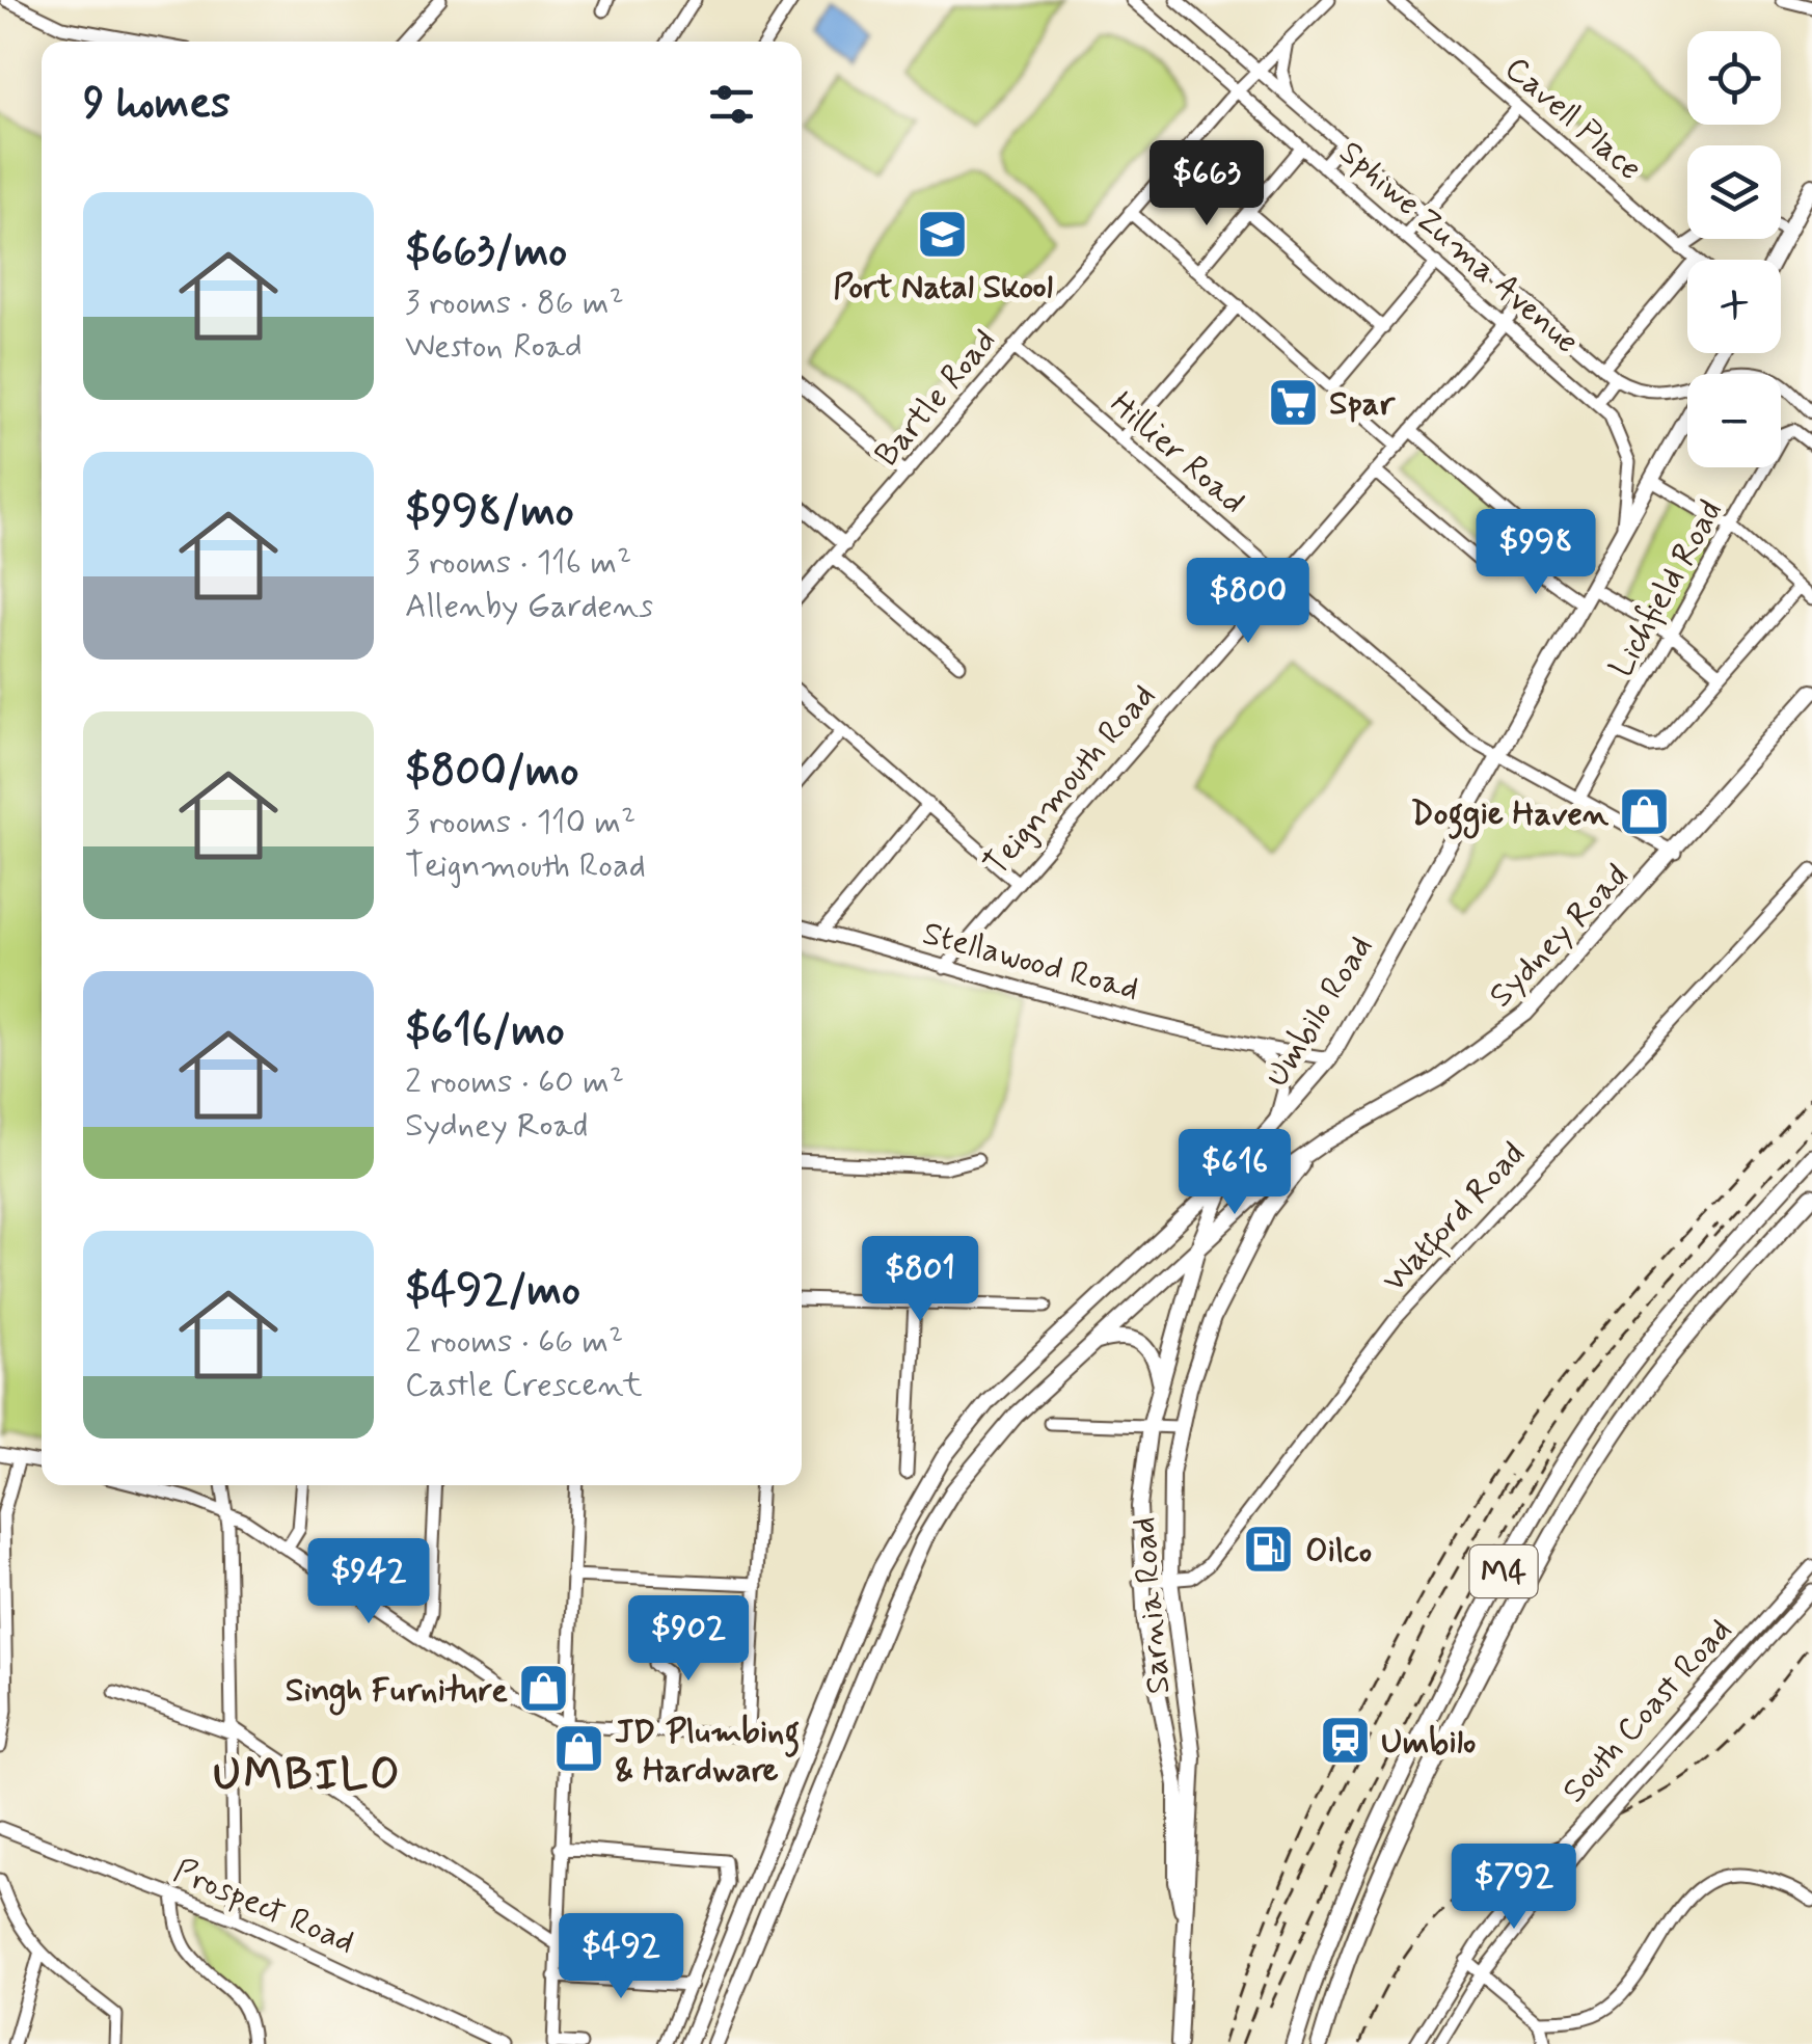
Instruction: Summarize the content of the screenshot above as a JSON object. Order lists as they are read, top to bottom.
{
  "streets": {
    "highway": ["M4"],
    "main road": ["Sydney Road", "Umbilo Road", "Sarnia Road"],
    "street": [
      "Cavell Place",
      "Sphiwe Zuma Avenue",
      "Bartle Road",
      "Hillier Road",
      "Lichfield Road",
      "Teignmouth Road",
      "Stellawood Road",
      "Watford Road",
      "South Coast Road",
      "Prospect Road"
    ]
  },
  "crossings": [
    ["Sphiwe Zuma Avenue", "Bartle Road"],
    ["Sphiwe Zuma Avenue", "Teignmouth Road"],
    ["Sphiwe Zuma Avenue", "Umbilo Road"],
    ["Bartle Road", "Hillier Road"],
    ["Hillier Road", "Lichfield Road"],
    ["Hillier Road", "Teignmouth Road"],
    ["Hillier Road", "Sydney Road"],
    ["Hillier Road", "Umbilo Road"],
    ["Teignmouth Road", "Stellawood Road"],
    ["Sydney Road", "Sarnia Road"],
    ["Stellawood Road", "Umbilo Road"],
    ["Umbilo Road", "Sarnia Road"],
    ["Watford Road", "Sarnia Road"]
  ],
  "districts": ["UMBILO"],
  "places": {
    "school or university": ["Port Natal Skool"],
    "supermarket": ["Spar"],
    "shop": ["Doggie Haven", "Singh Furniture", "JD Plumbing & Hardware"],
    "fuel station": ["Oilco"],
    "station": ["Umbilo"]
  },
  "page": {
    "map_buttons": ["+", "−"],
    "heading": "9 homes",
    "price": [
      "$663",
      "$998",
      "$800",
      "$616",
      "$801",
      "$942",
      "$902",
      "$792",
      "$492"
    ],
    "list": [
      {
        "name": "$663/mo",
        "note": "3 rooms · 86 m² · Weston Road"
      },
      {
        "name": "$998/mo",
        "note": "3 rooms · 116 m² · Allenby Gardens"
      },
      {
        "name": "$800/mo",
        "note": "3 rooms · 110 m² · Teignmouth Road"
      },
      {
        "name": "$616/mo",
        "note": "2 rooms · 60 m² · Sydney Road"
      },
      {
        "name": "$492/mo",
        "note": "2 rooms · 66 m² · Castle Crescent"
      }
    ]
  }
}
